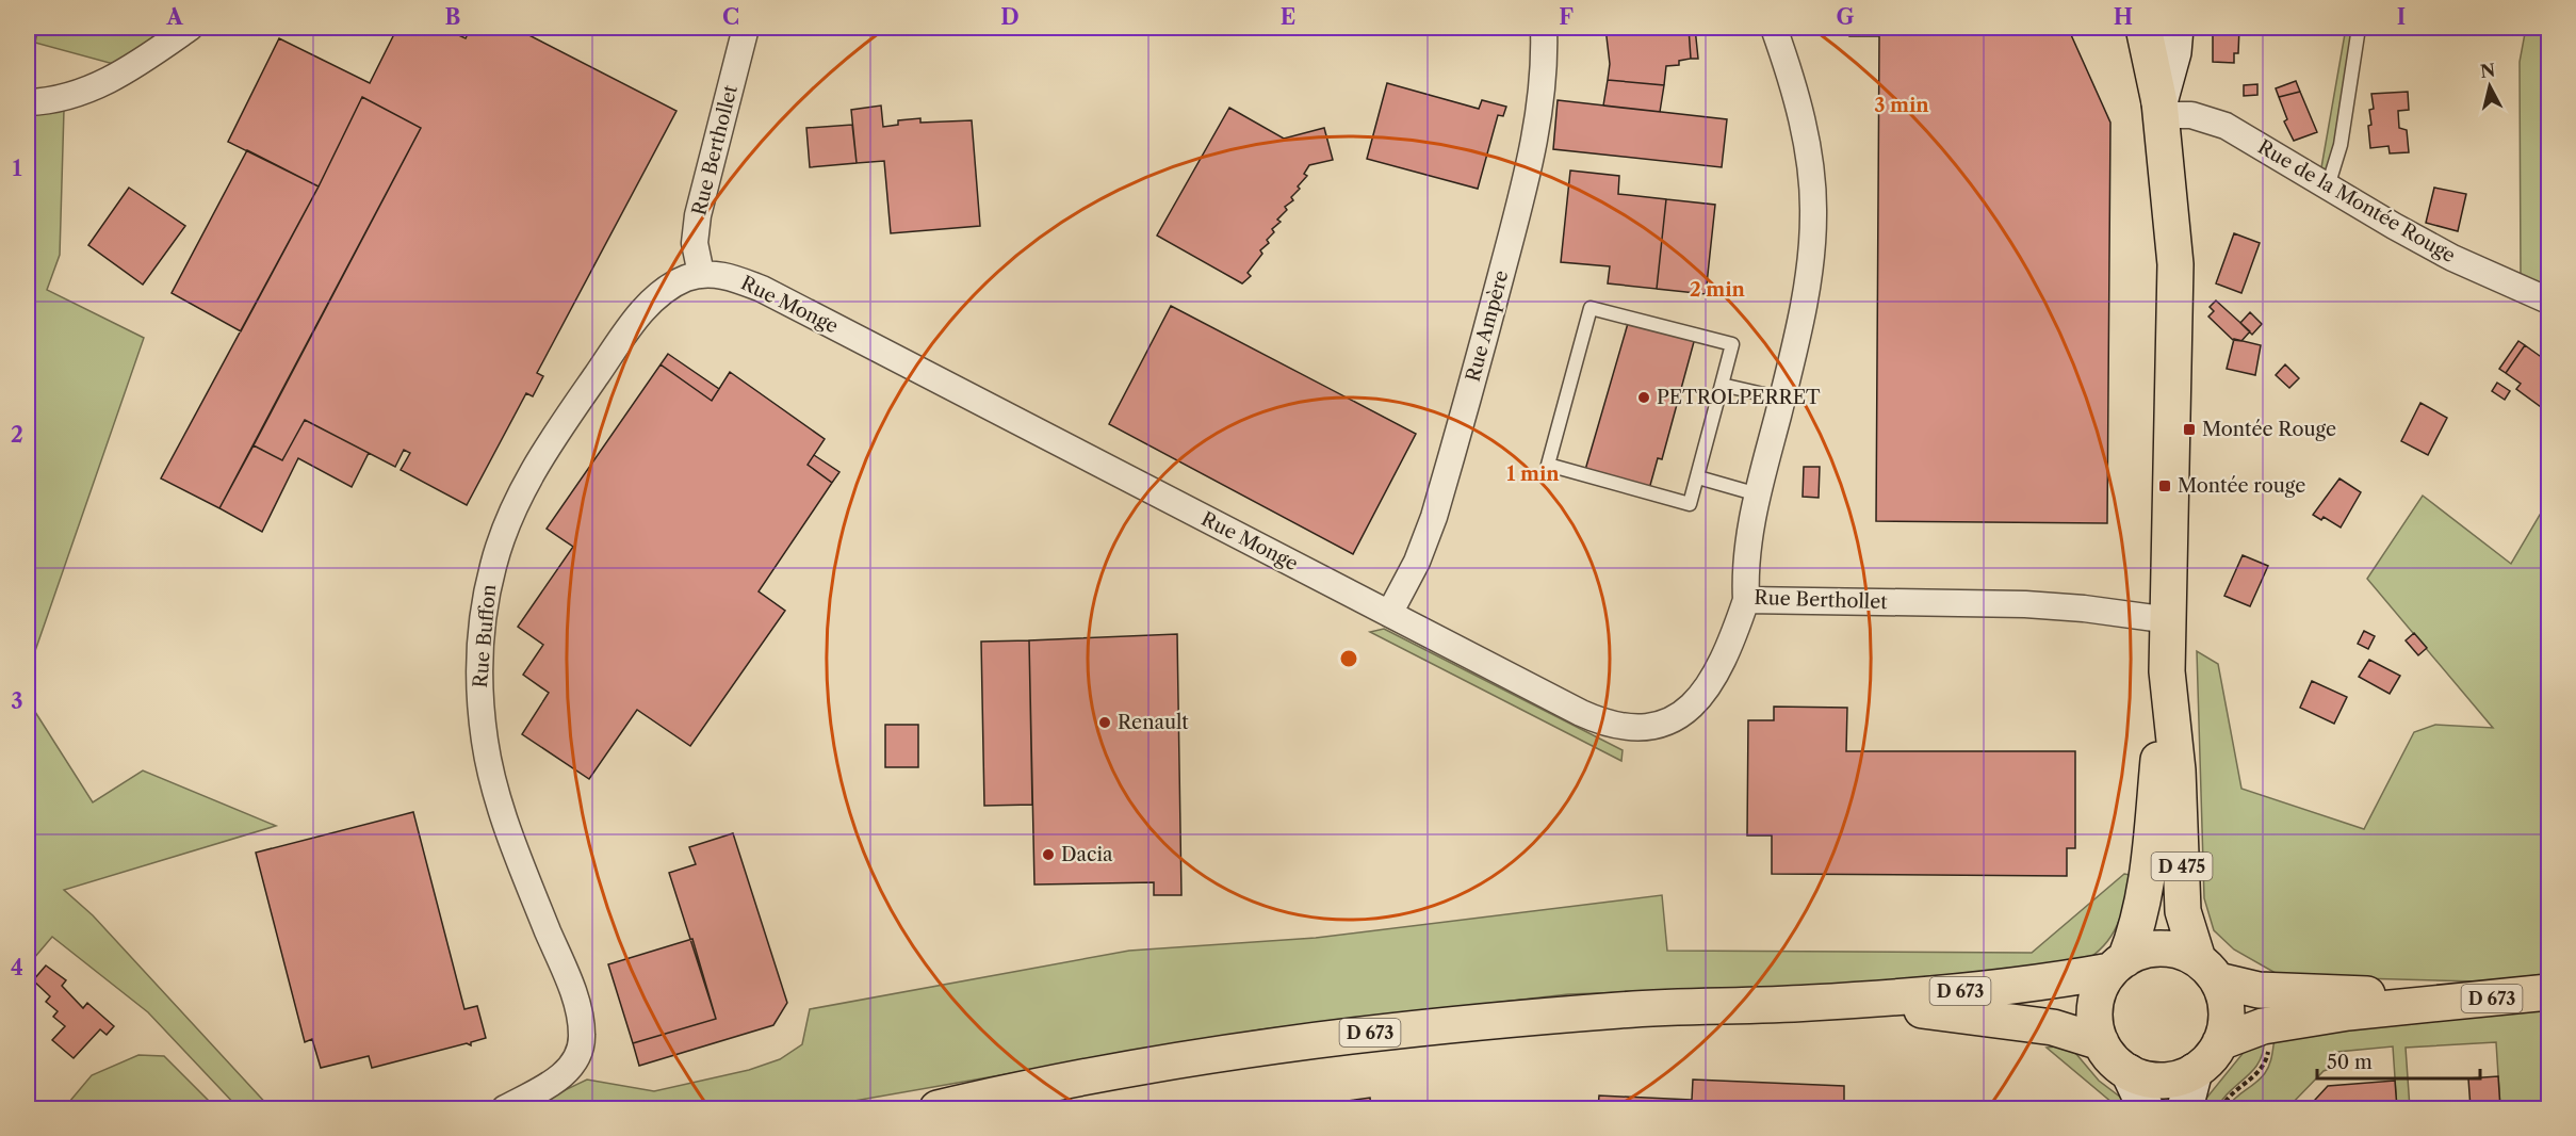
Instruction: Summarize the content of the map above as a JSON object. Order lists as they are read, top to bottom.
{
  "streets": {
    "main road": ["D 475", "D 673"],
    "street": [
      "Rue Berthollet",
      "Rue de la Montée Rouge",
      "Rue Monge",
      "Rue Ampère",
      "Rue Buffon"
    ]
  },
  "crossings": [
    ["Rue Berthollet", "Rue Monge"],
    ["Rue Berthollet", "Rue Buffon"],
    ["Rue Berthollet", "D 475"],
    ["Rue de la Montée Rouge", "D 475"],
    ["Rue Monge", "Rue Ampère"],
    ["Rue Monge", "Rue Buffon"],
    ["D 475", "D 673"]
  ],
  "places": {
    "other": ["PETROLPERRET", "Renault", "Dacia"],
    "transit": ["Montée Rouge", "Montée rouge"]
  },
  "scale_bar": "50 m",
  "north": "top",
  "grid": {
    "columns": [
      "A",
      "B",
      "C",
      "D",
      "E",
      "F",
      "G",
      "H",
      "I"
    ],
    "rows": [
      "1",
      "2",
      "3",
      "4"
    ]
  },
  "rings": ["3 min", "2 min", "1 min"]
}
